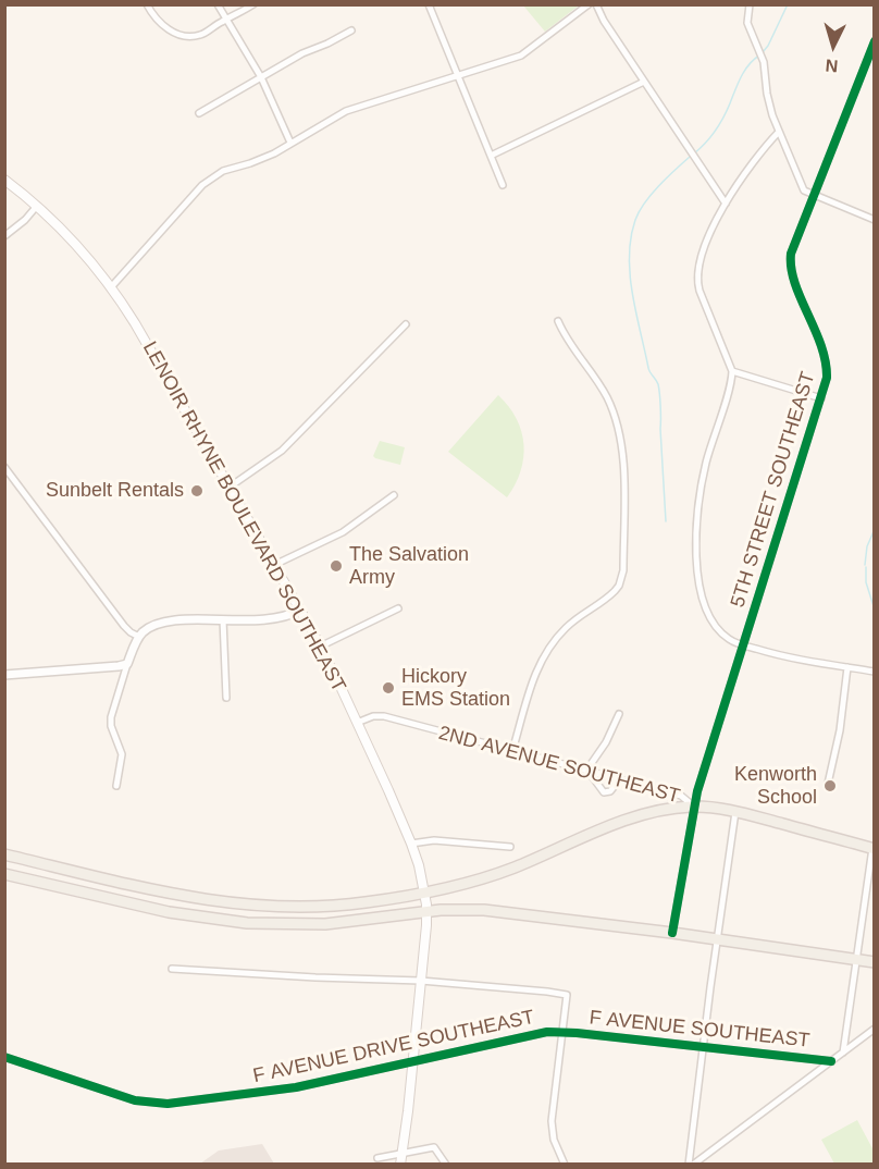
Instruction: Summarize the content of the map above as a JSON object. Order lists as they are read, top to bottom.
{
  "streets": {
    "main road": ["LENOIR RHYNE BOULEVARD SOUTHEAST", "2ND AVENUE SOUTHEAST"],
    "street": ["5TH STREET SOUTHEAST", "F AVENUE SOUTHEAST", "F AVENUE DRIVE SOUTHEAST"]
  },
  "crossings": [
    ["5TH STREET SOUTHEAST", "2ND AVENUE SOUTHEAST"],
    ["LENOIR RHYNE BOULEVARD SOUTHEAST", "2ND AVENUE SOUTHEAST"],
    ["LENOIR RHYNE BOULEVARD SOUTHEAST", "F AVENUE SOUTHEAST"],
    ["LENOIR RHYNE BOULEVARD SOUTHEAST", "F AVENUE DRIVE SOUTHEAST"],
    ["F AVENUE SOUTHEAST", "F AVENUE DRIVE SOUTHEAST"]
  ],
  "places": [
    "Sunbelt Rentals",
    "The Salvation Army",
    "Hickory EMS Station",
    "Kenworth School"
  ],
  "north": "bottom"
}
